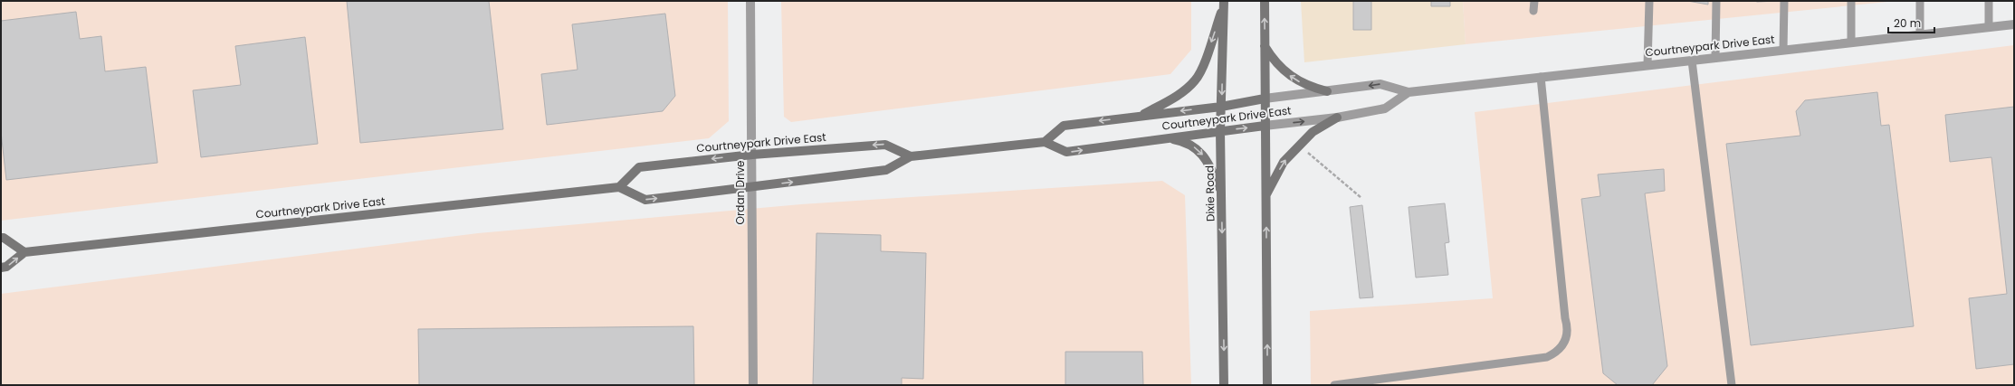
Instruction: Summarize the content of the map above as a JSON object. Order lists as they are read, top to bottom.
{
  "streets": {
    "main road": ["Courtneypark Drive East", "Dixie Road"],
    "street": ["Ordan Drive"]
  },
  "crossings": [
    ["Courtneypark Drive East", "Ordan Drive"],
    ["Courtneypark Drive East", "Dixie Road"]
  ],
  "scale_bar": "20 m"
}
